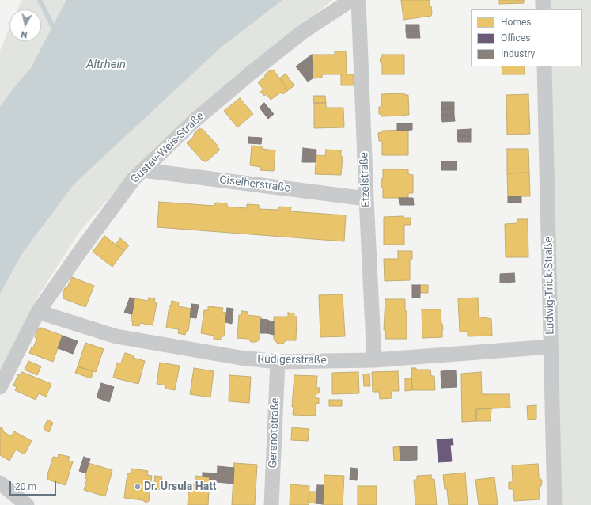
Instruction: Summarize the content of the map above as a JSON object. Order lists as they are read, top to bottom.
{
  "streets": {
    "street": [
      "Gustav-Weis-Straße",
      "Etzelstraße",
      "Giselherstraße",
      "Ludwig-Trick-Straße",
      "Rüdigerstraße",
      "Gerenotstraße"
    ]
  },
  "crossings": [
    ["Gustav-Weis-Straße", "Giselherstraße"],
    ["Gustav-Weis-Straße", "Rüdigerstraße"],
    ["Etzelstraße", "Giselherstraße"],
    ["Etzelstraße", "Rüdigerstraße"],
    ["Ludwig-Trick-Straße", "Rüdigerstraße"],
    ["Rüdigerstraße", "Gerenotstraße"]
  ],
  "water": ["Altrhein"],
  "places": ["Dr. Ursula Hatt"],
  "legend": ["Homes", "Offices", "Industry"],
  "scale_bar": "20 m",
  "north": "bottom"
}
